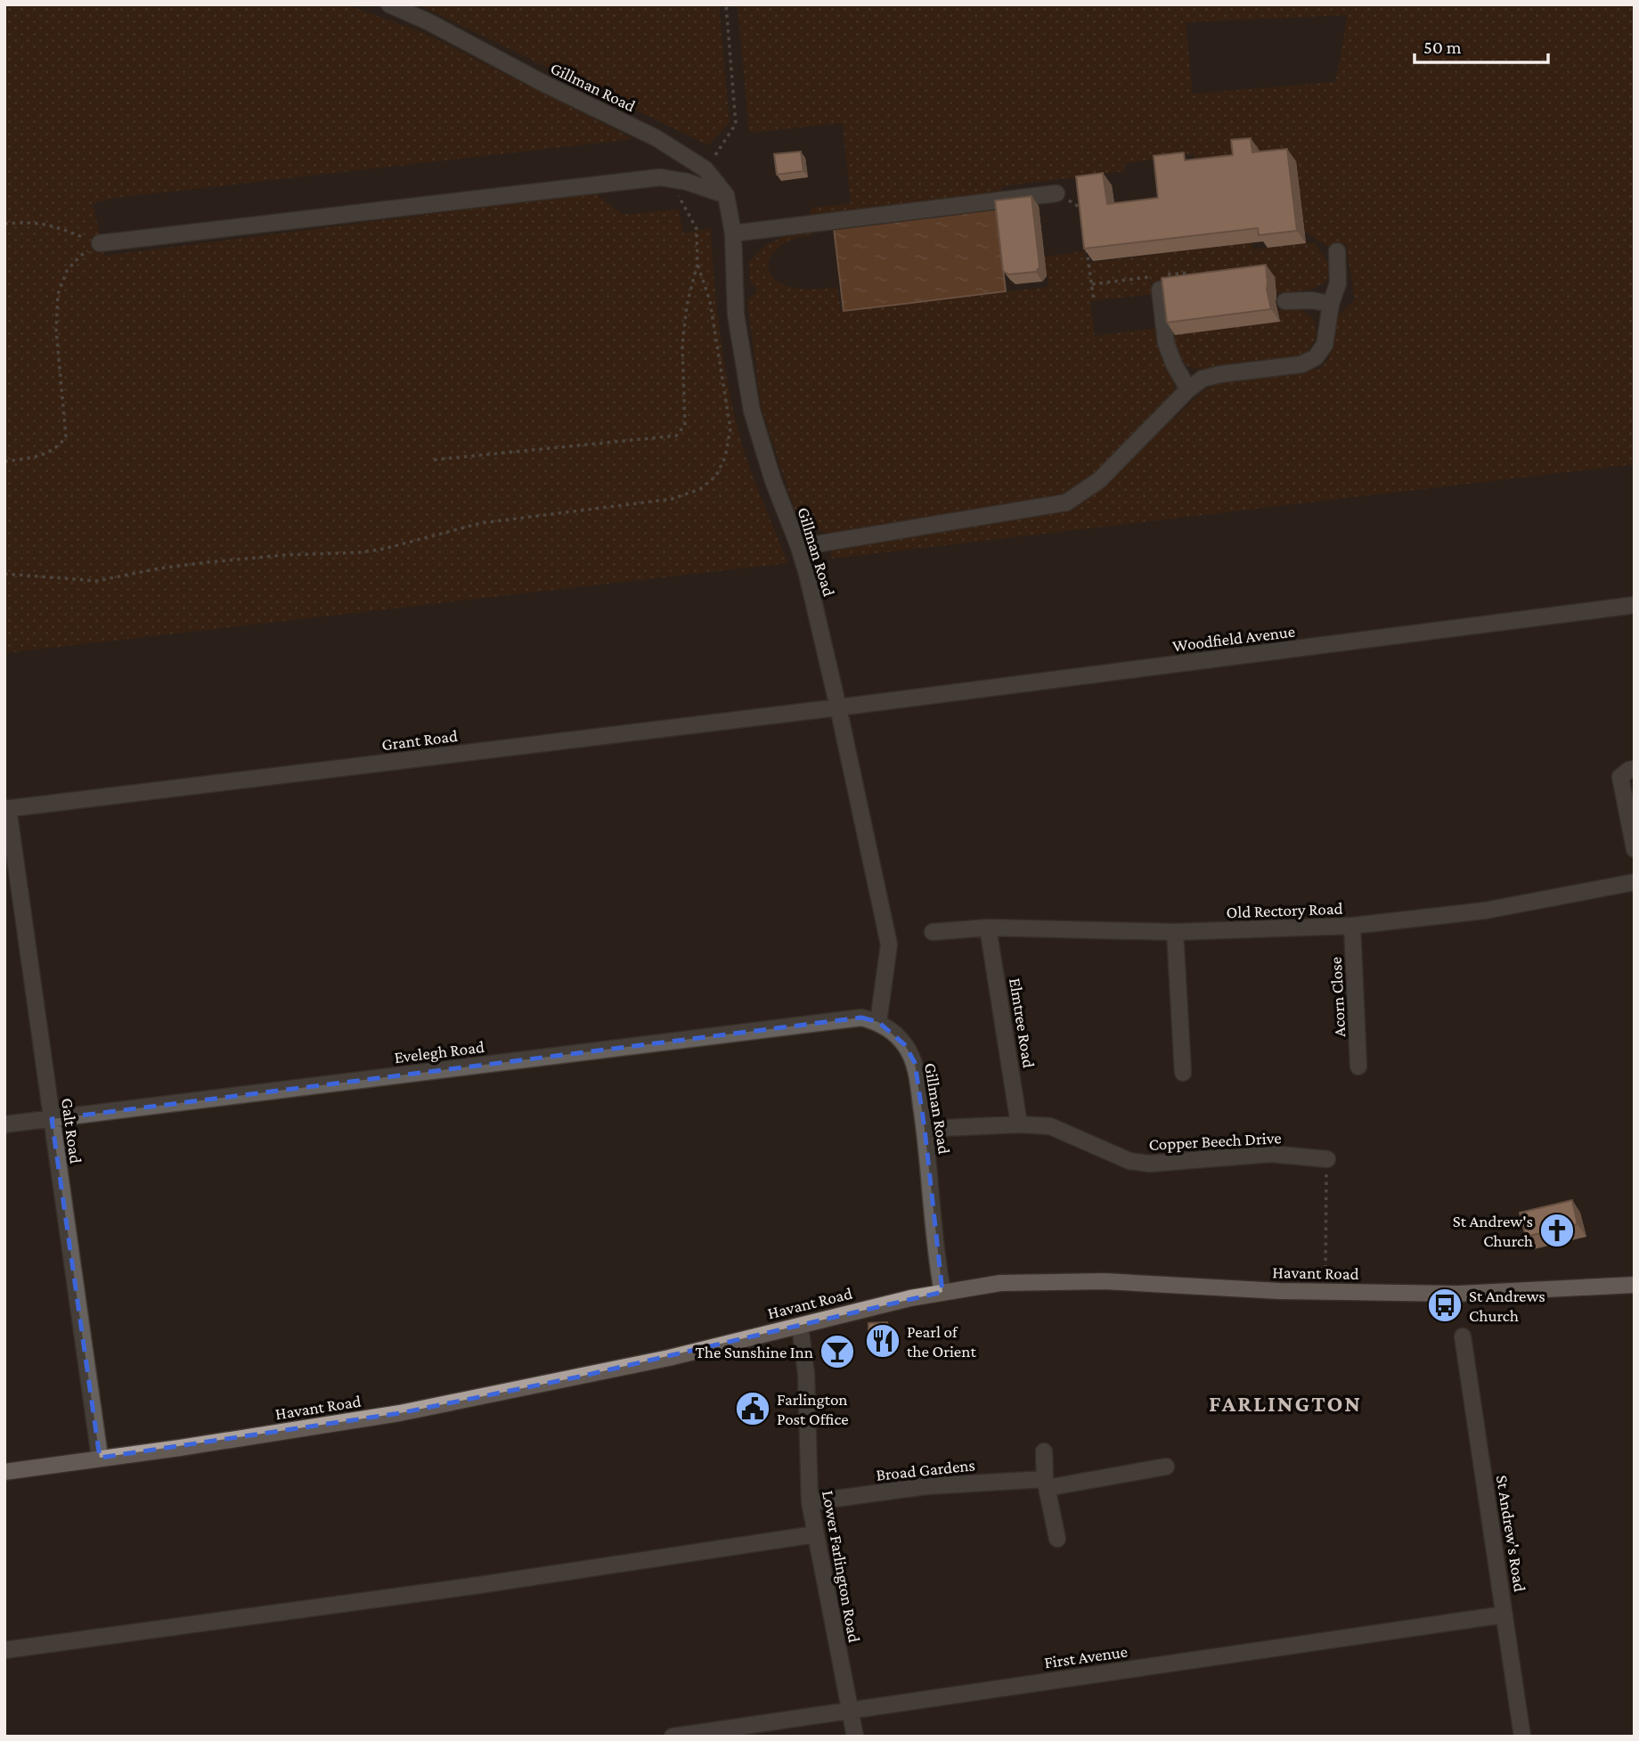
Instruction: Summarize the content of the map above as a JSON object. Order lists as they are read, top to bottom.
{
  "streets": {
    "main road": ["Havant Road"],
    "street": [
      "Gillman Road",
      "Woodfield Avenue",
      "Grant Road",
      "Old Rectory Road",
      "Acorn Close",
      "Elmtree Road",
      "Evelegh Road",
      "Galt Road",
      "Copper Beech Drive",
      "Broad Gardens",
      "St Andrew's Road",
      "Lower Farlington Road",
      "First Avenue"
    ]
  },
  "crossings": [
    ["Gillman Road", "Woodfield Avenue"],
    ["Gillman Road", "Grant Road"],
    ["Gillman Road", "Evelegh Road"],
    ["Gillman Road", "Copper Beech Drive"],
    ["Gillman Road", "Havant Road"],
    ["Woodfield Avenue", "Grant Road"],
    ["Grant Road", "Galt Road"],
    ["Old Rectory Road", "Acorn Close"],
    ["Old Rectory Road", "Elmtree Road"],
    ["Elmtree Road", "Copper Beech Drive"],
    ["Evelegh Road", "Galt Road"],
    ["Galt Road", "Havant Road"],
    ["Havant Road", "Lower Farlington Road"],
    ["Broad Gardens", "Lower Farlington Road"],
    ["St Andrew's Road", "First Avenue"],
    ["Lower Farlington Road", "First Avenue"]
  ],
  "districts": ["FARLINGTON"],
  "places": {
    "church": ["St Andrew's Church"],
    "bus stop": ["St Andrews Church"],
    "restaurant": ["Pearl of the Orient"],
    "bar": ["The Sunshine Inn"],
    "public building": ["Farlington Post Office"]
  },
  "scale_bar": "50 m"
}
